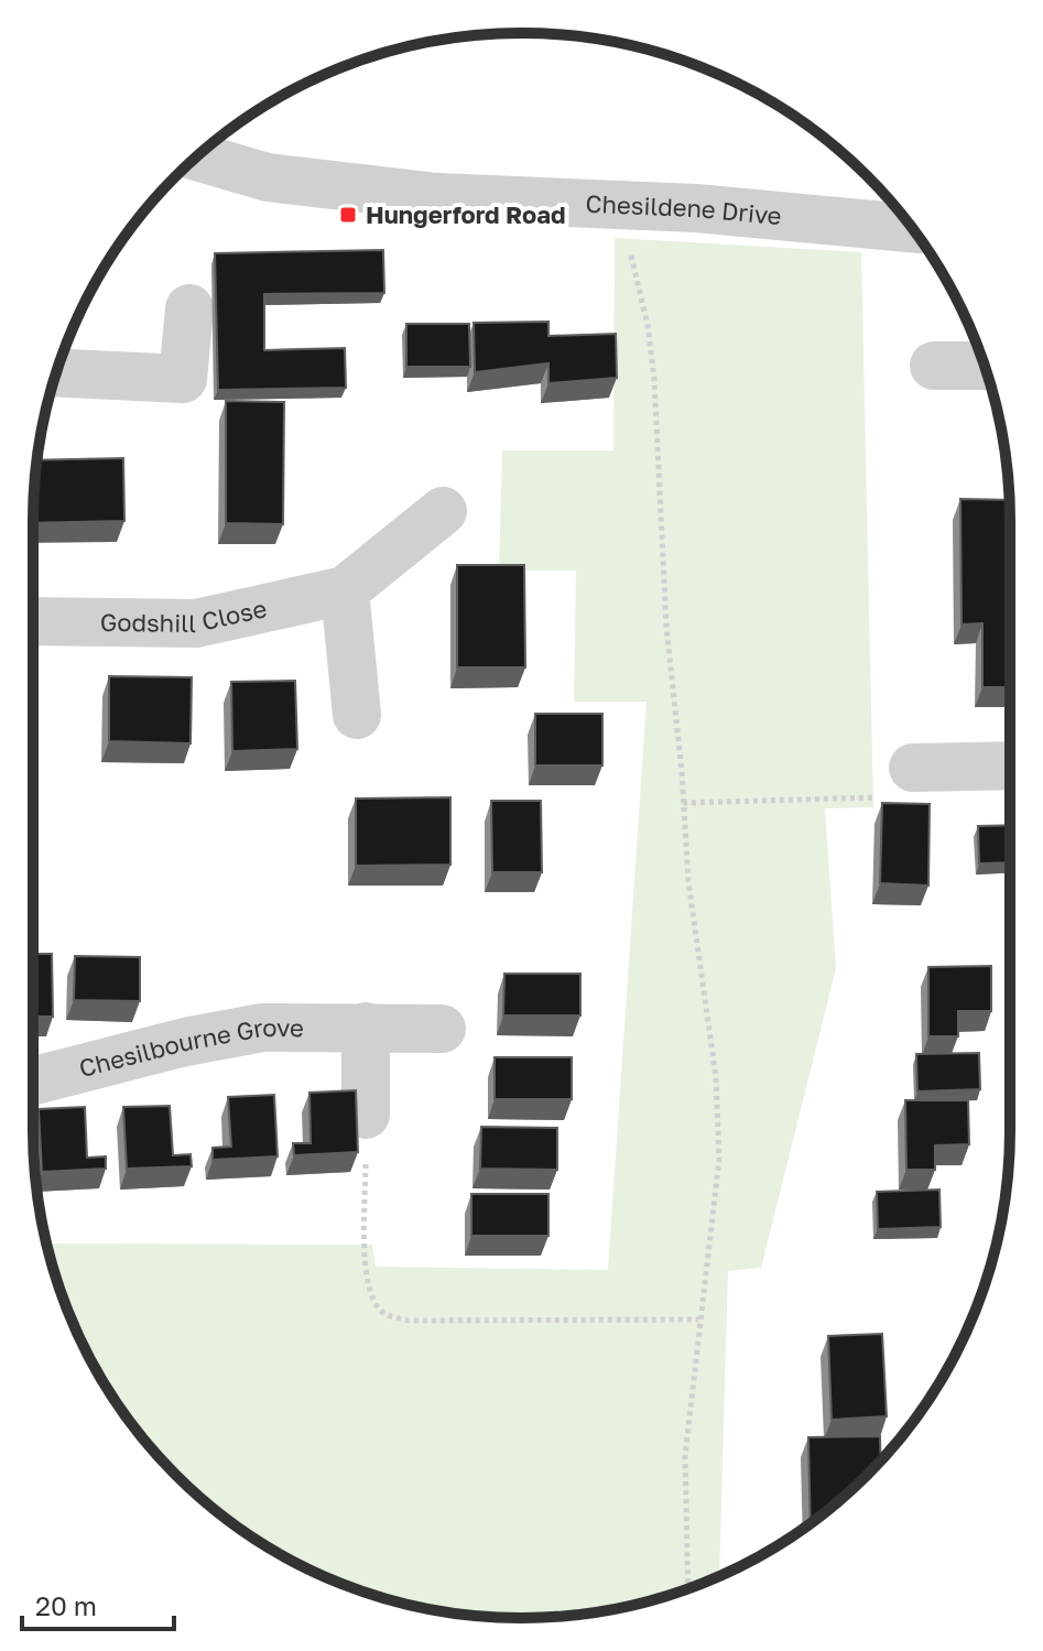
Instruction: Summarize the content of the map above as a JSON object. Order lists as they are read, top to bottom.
{
  "streets": {
    "street": ["Chesildene Drive", "Godshill Close", "Chesilbourne Grove"]
  },
  "places": {
    "transit": ["Hungerford Road"]
  },
  "scale_bar": "20 m"
}
